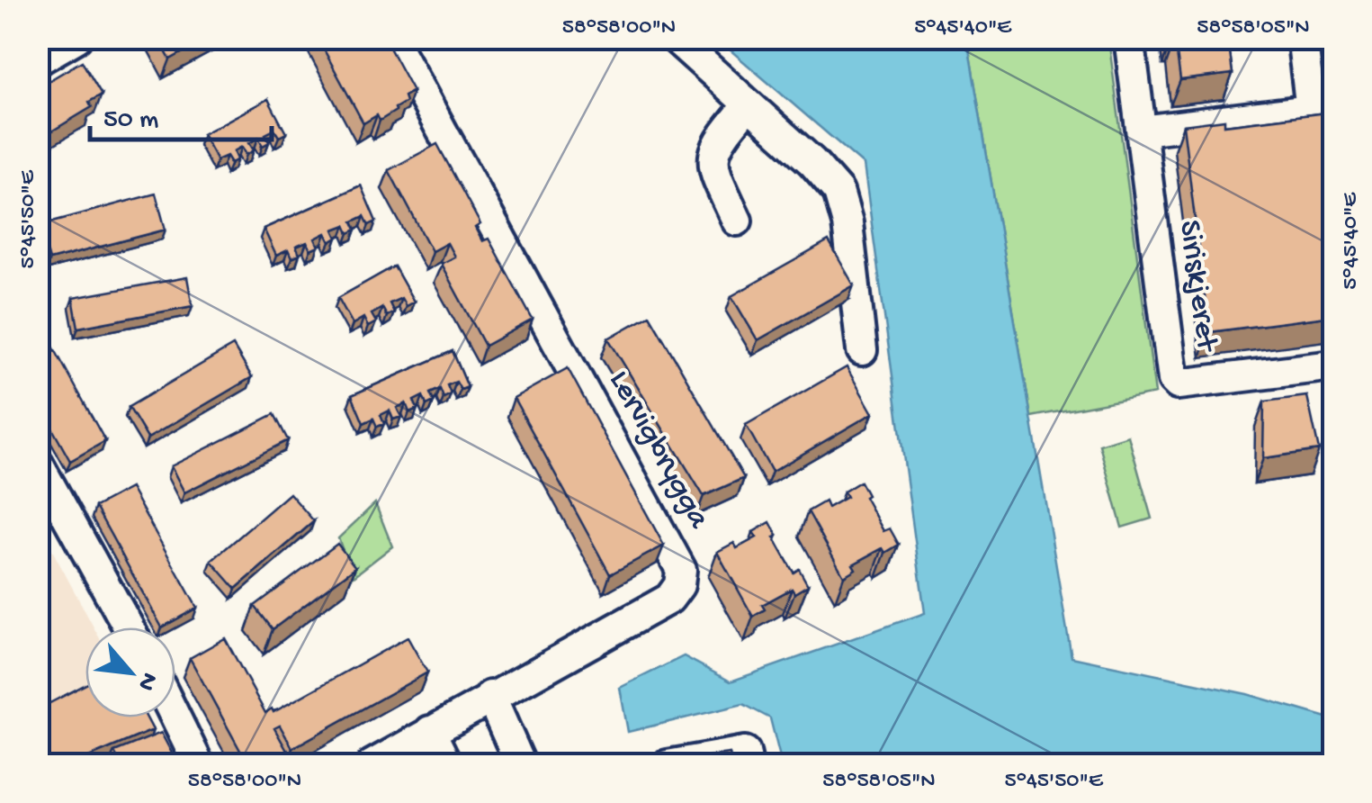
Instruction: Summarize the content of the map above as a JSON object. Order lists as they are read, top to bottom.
{
  "streets": {
    "street": ["Siriskjeret", "Lervigbrygga"]
  },
  "scale_bar": "50 m",
  "north": "bottom right",
  "coordinates": [
    "58°58'00\"N",
    "5°45'40\"E",
    "58°58'05\"N",
    "5°45'50\"E"
  ]
}
